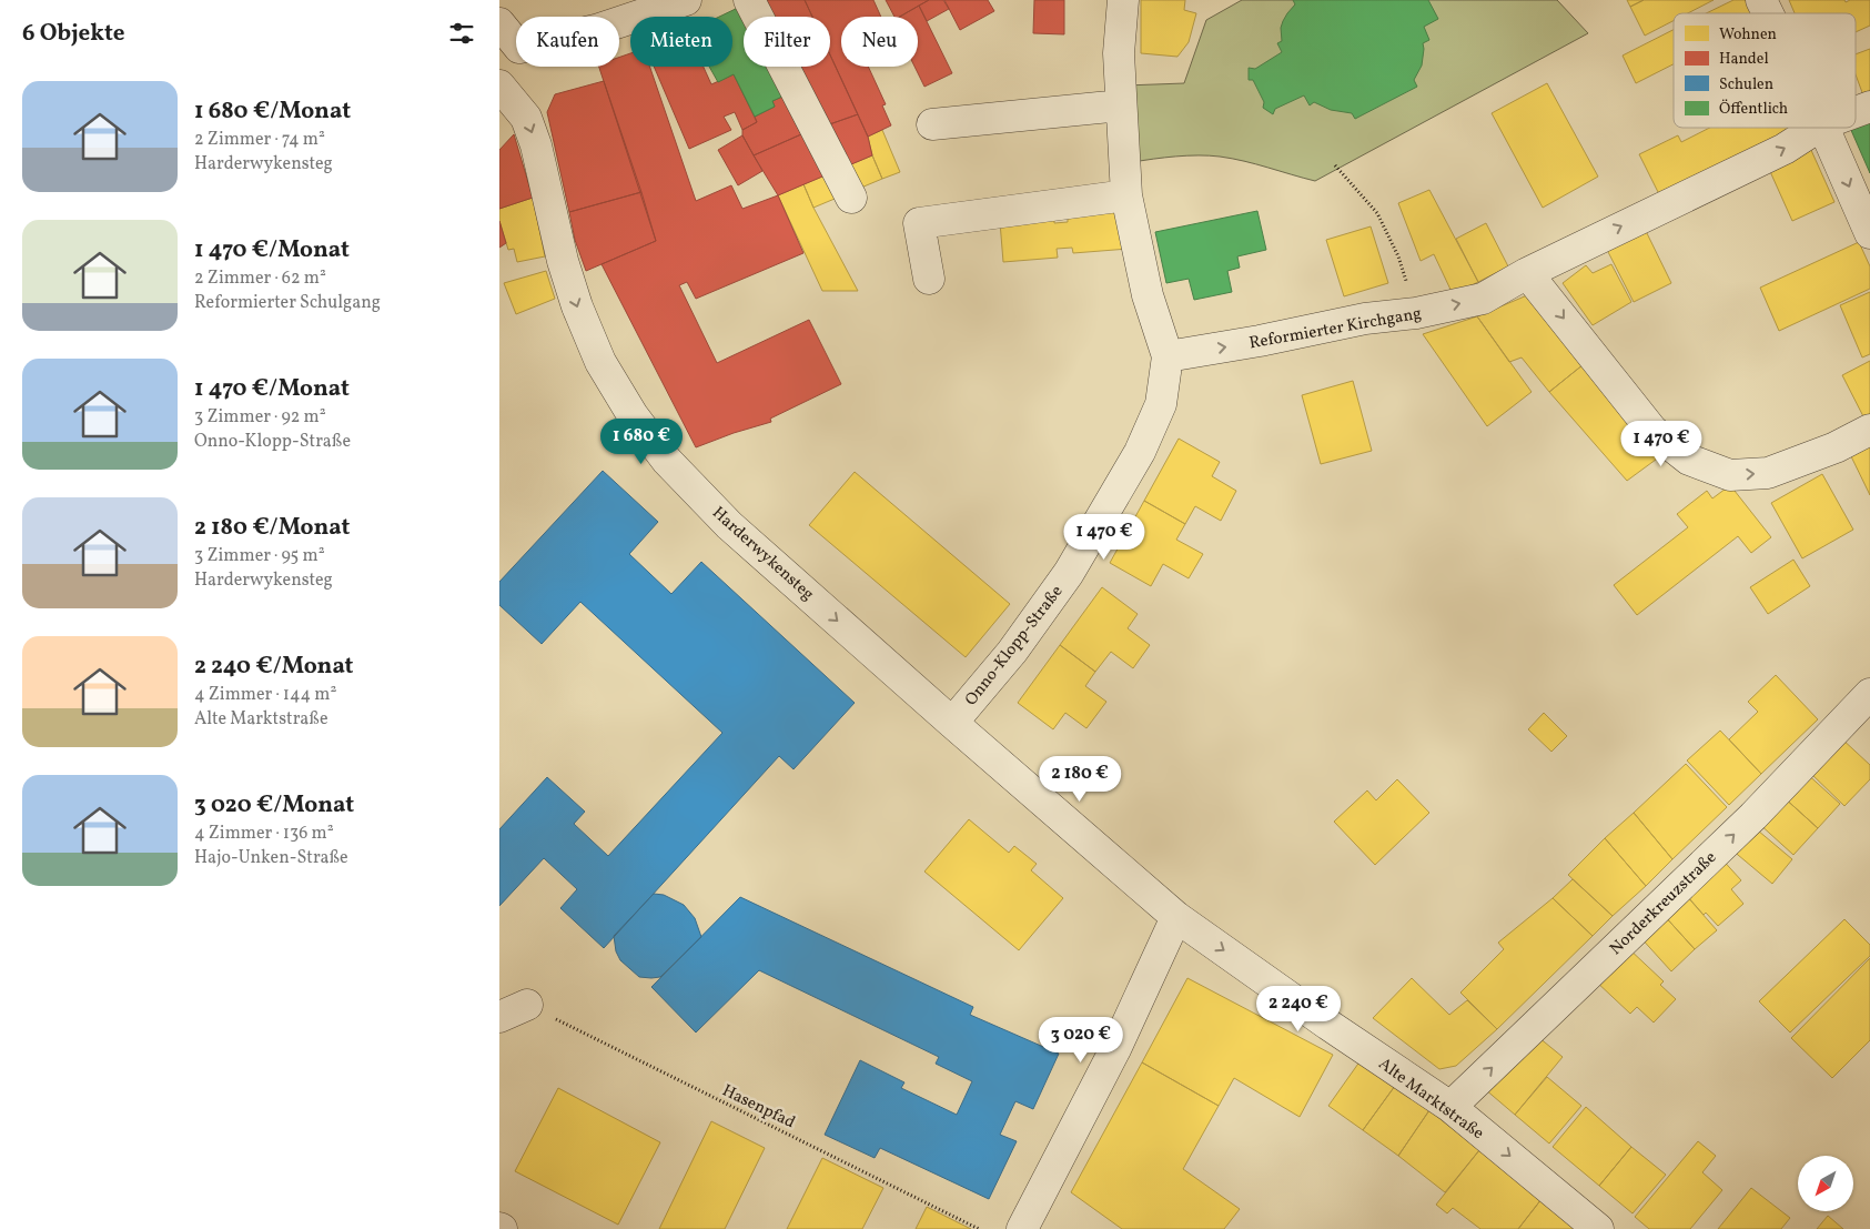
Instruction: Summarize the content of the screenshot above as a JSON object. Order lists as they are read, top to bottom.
{
  "streets": {
    "street": [
      "Reformierter Kirchgang",
      "Harderwykensteg",
      "Onno-Klopp-Straße",
      "Norderkreuzstraße",
      "Alte Marktstraße"
    ],
    "path": ["Hasenpfad"]
  },
  "crossings": [
    ["Reformierter Kirchgang", "Onno-Klopp-Straße"],
    ["Harderwykensteg", "Onno-Klopp-Straße"],
    ["Harderwykensteg", "Alte Marktstraße"],
    ["Norderkreuzstraße", "Alte Marktstraße"]
  ],
  "one_way": [
    "Reformierter Kirchgang",
    "Harderwykensteg",
    "Norderkreuzstraße",
    "Alte Marktstraße"
  ],
  "legend": [
    "Wohnen",
    "Handel",
    "Schulen",
    "Öffentlich"
  ],
  "north": "bottom left",
  "page": {
    "heading": "6 Objekte",
    "chip": [
      "Kaufen",
      "Mieten",
      "Filter",
      "Neu"
    ],
    "list": [
      {
        "name": "1 680 €/Monat",
        "note": "2 Zimmer · 74 m² · Harderwykensteg"
      },
      {
        "name": "1 470 €/Monat",
        "note": "2 Zimmer · 62 m² · Reformierter Schulgang"
      },
      {
        "name": "1 470 €/Monat",
        "note": "3 Zimmer · 92 m² · Onno-Klopp-Straße"
      },
      {
        "name": "2 180 €/Monat",
        "note": "3 Zimmer · 95 m² · Harderwykensteg"
      },
      {
        "name": "2 240 €/Monat",
        "note": "4 Zimmer · 144 m² · Alte Marktstraße"
      },
      {
        "name": "3 020 €/Monat",
        "note": "4 Zimmer · 136 m² · Hajo-Unken-Straße"
      }
    ],
    "price": [
      "1 680 €",
      "1 470 €",
      "1 470 €",
      "2 180 €",
      "2 240 €",
      "3 020 €"
    ]
  }
}
